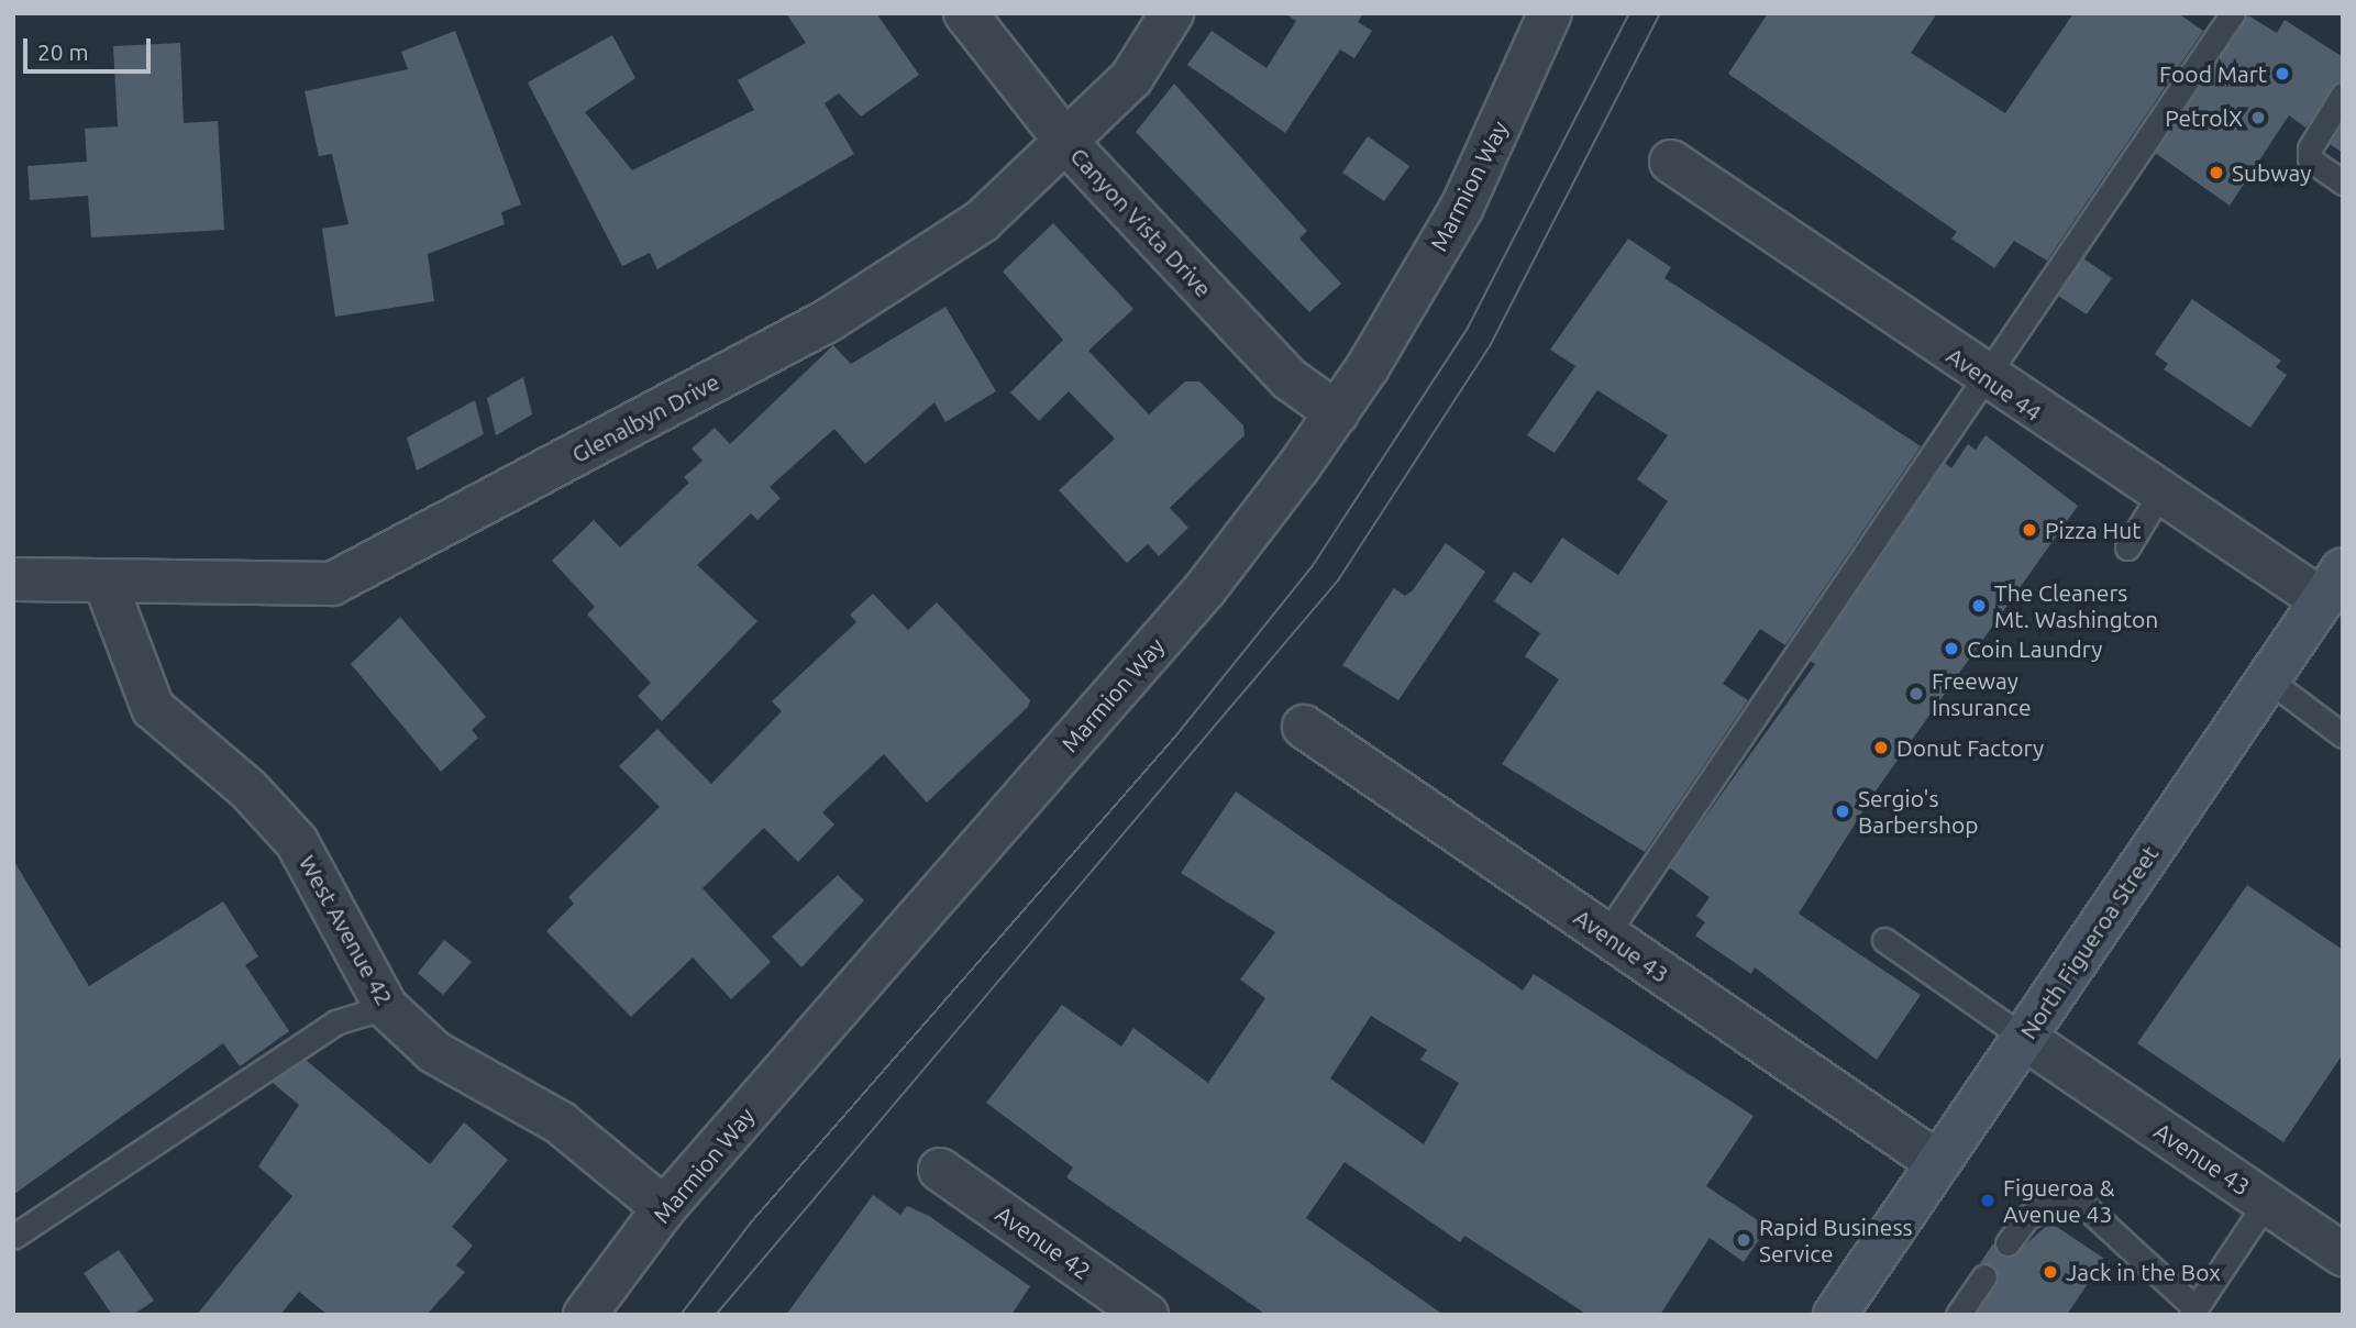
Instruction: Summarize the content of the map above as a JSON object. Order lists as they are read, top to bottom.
{
  "streets": {
    "main road": ["North Figueroa Street"],
    "street": [
      "Marmion Way",
      "Canyon Vista Drive",
      "Avenue 44",
      "Glenalbyn Drive",
      "West Avenue 42",
      "Avenue 43",
      "Avenue 42"
    ]
  },
  "crossings": [
    ["Marmion Way", "Canyon Vista Drive"],
    ["Marmion Way", "West Avenue 42"],
    ["Canyon Vista Drive", "Glenalbyn Drive"],
    ["Avenue 44", "North Figueroa Street"],
    ["Glenalbyn Drive", "West Avenue 42"],
    ["North Figueroa Street", "Avenue 43"]
  ],
  "places": [
    "Food Mart",
    "PetrolX",
    "Subway",
    "Pizza Hut",
    "The Cleaners Mt. Washington",
    "Coin Laundry",
    "Freeway Insurance",
    "Donut Factory",
    "Sergio's Barbershop",
    "Figueroa & Avenue 43",
    "Rapid Business Service",
    "Jack in the Box"
  ],
  "scale_bar": "20 m"
}
